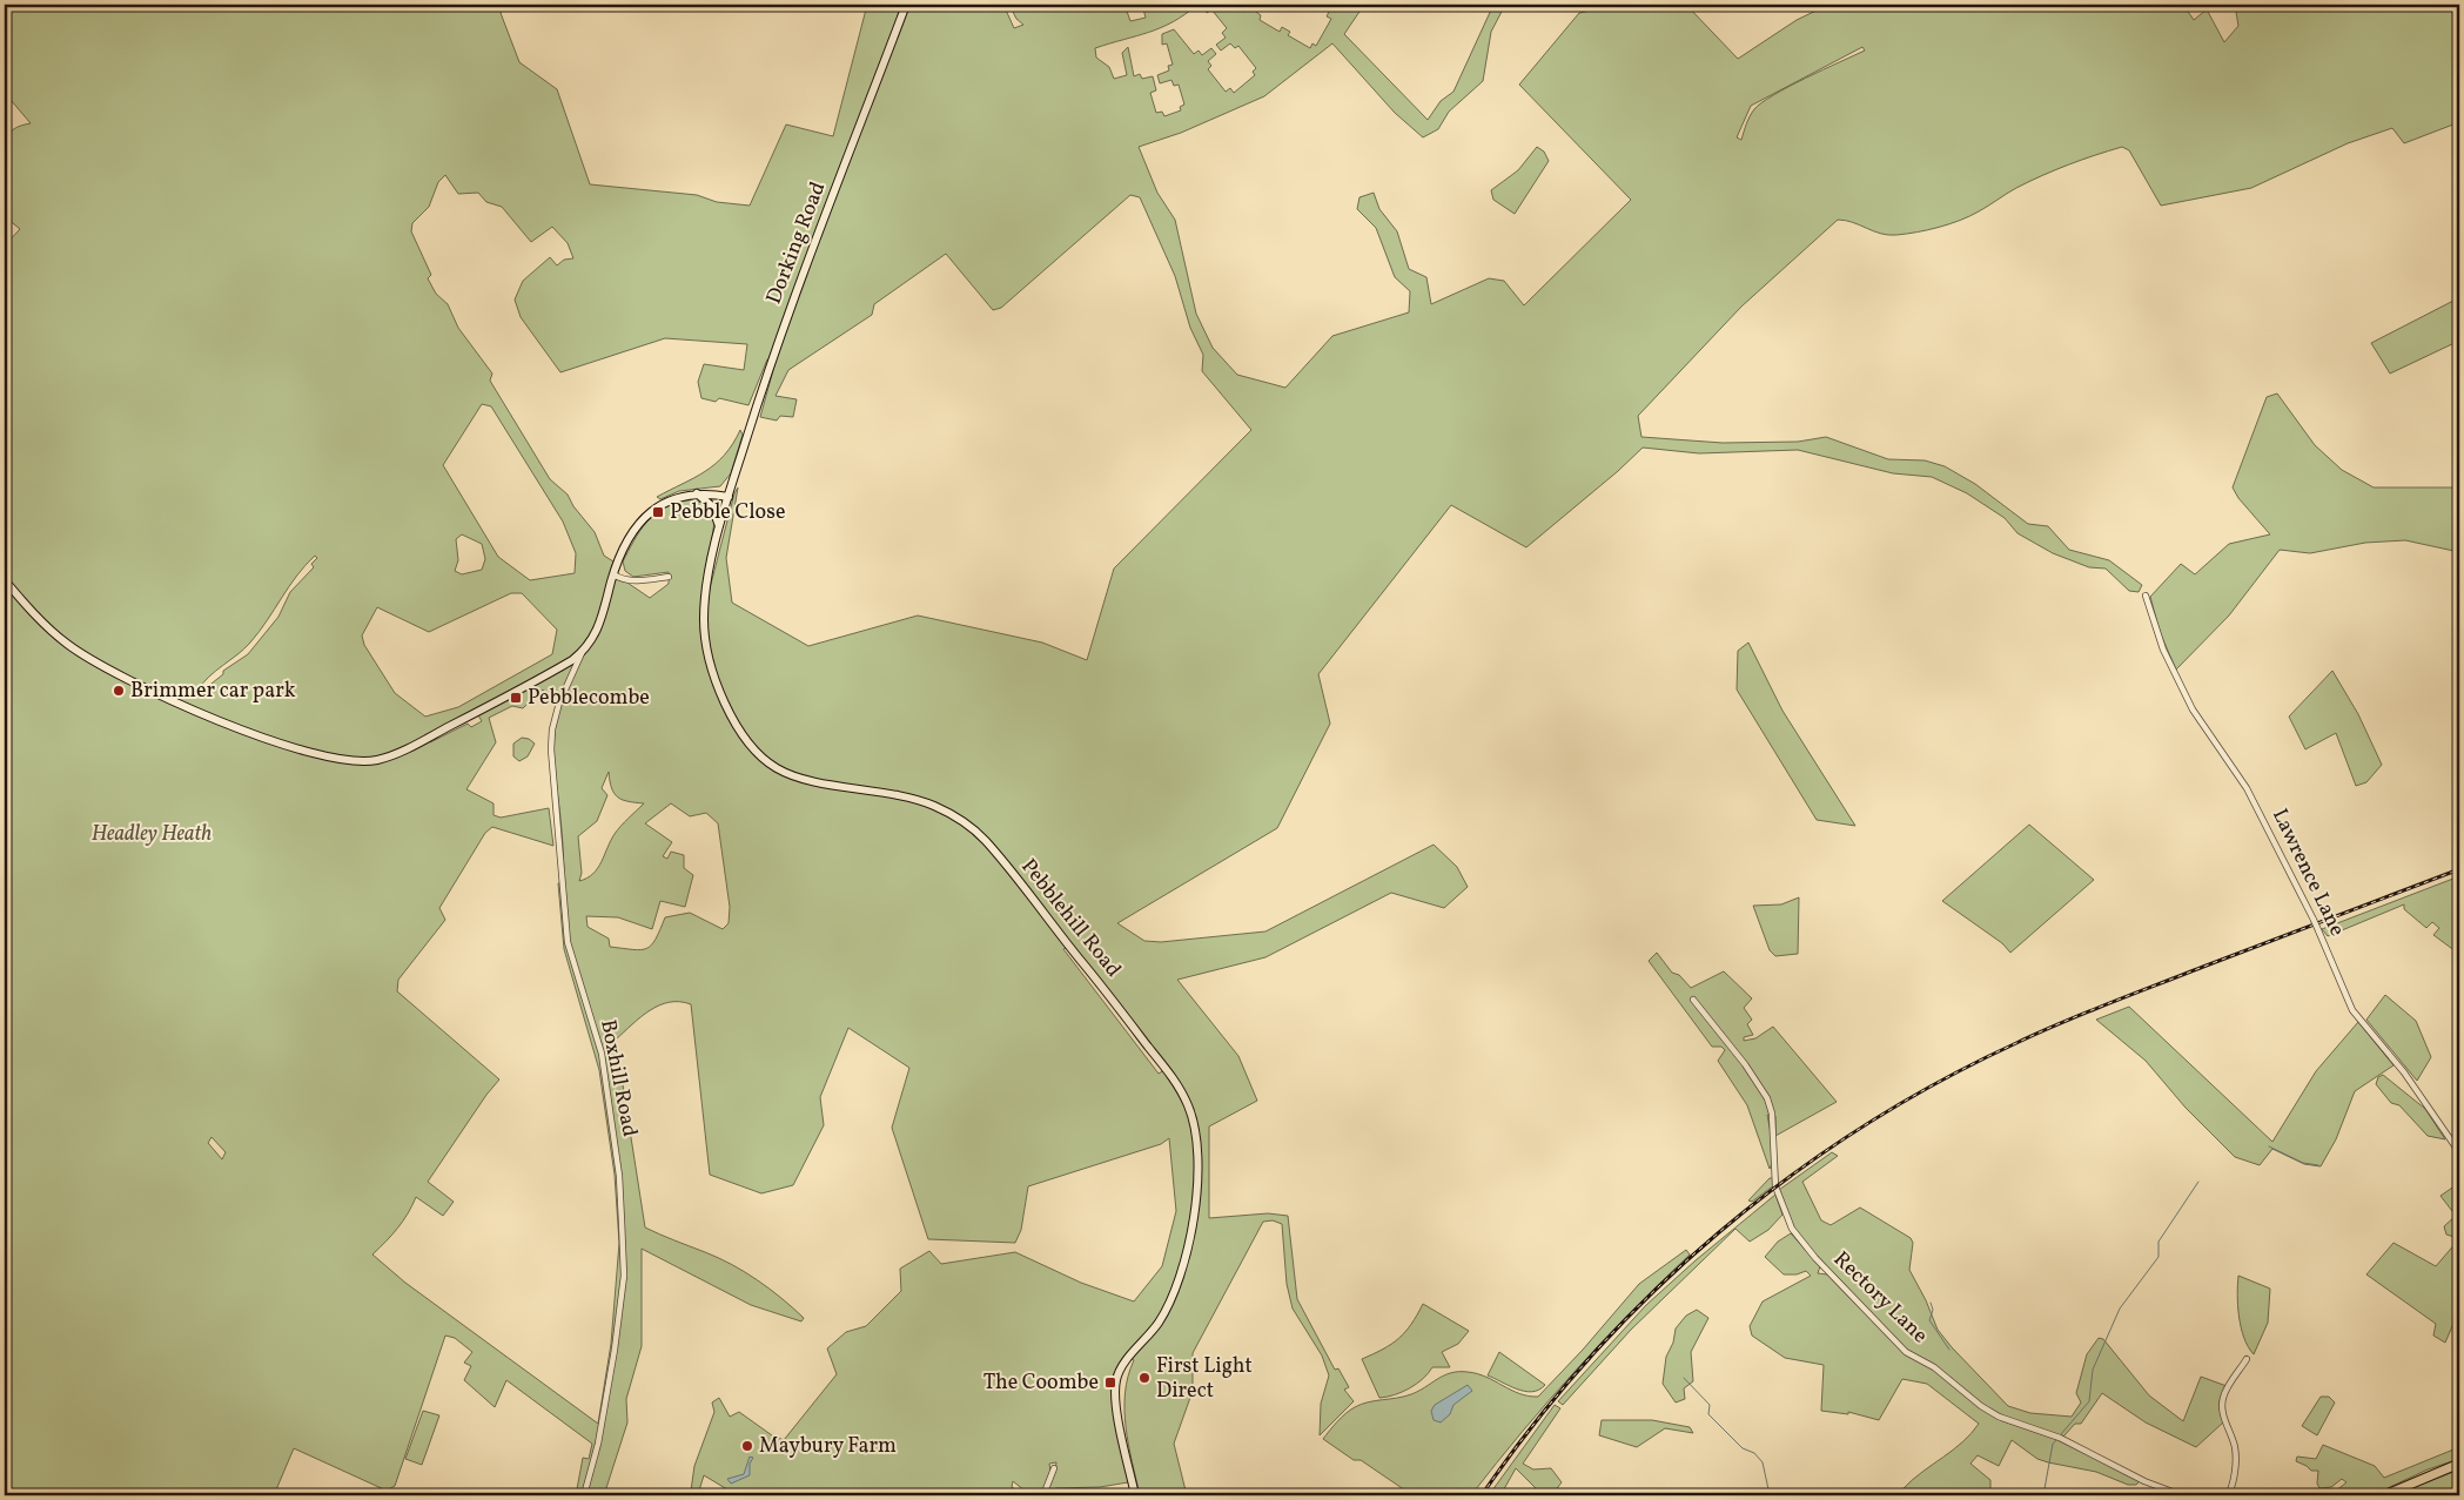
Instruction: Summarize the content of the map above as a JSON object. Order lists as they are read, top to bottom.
{
  "streets": {
    "main road": ["Dorking Road", "Pebblehill Road"],
    "street": ["Lawrence Lane", "Boxhill Road", "Rectory Lane"]
  },
  "crossings": [
    ["Dorking Road", "Pebblehill Road"]
  ],
  "parks": ["Headley Heath"],
  "places": {
    "transit": ["Pebble Close", "Pebblecombe", "The Coombe"],
    "other": ["Brimmer car park", "First Light Direct", "Maybury Farm"]
  }
}
